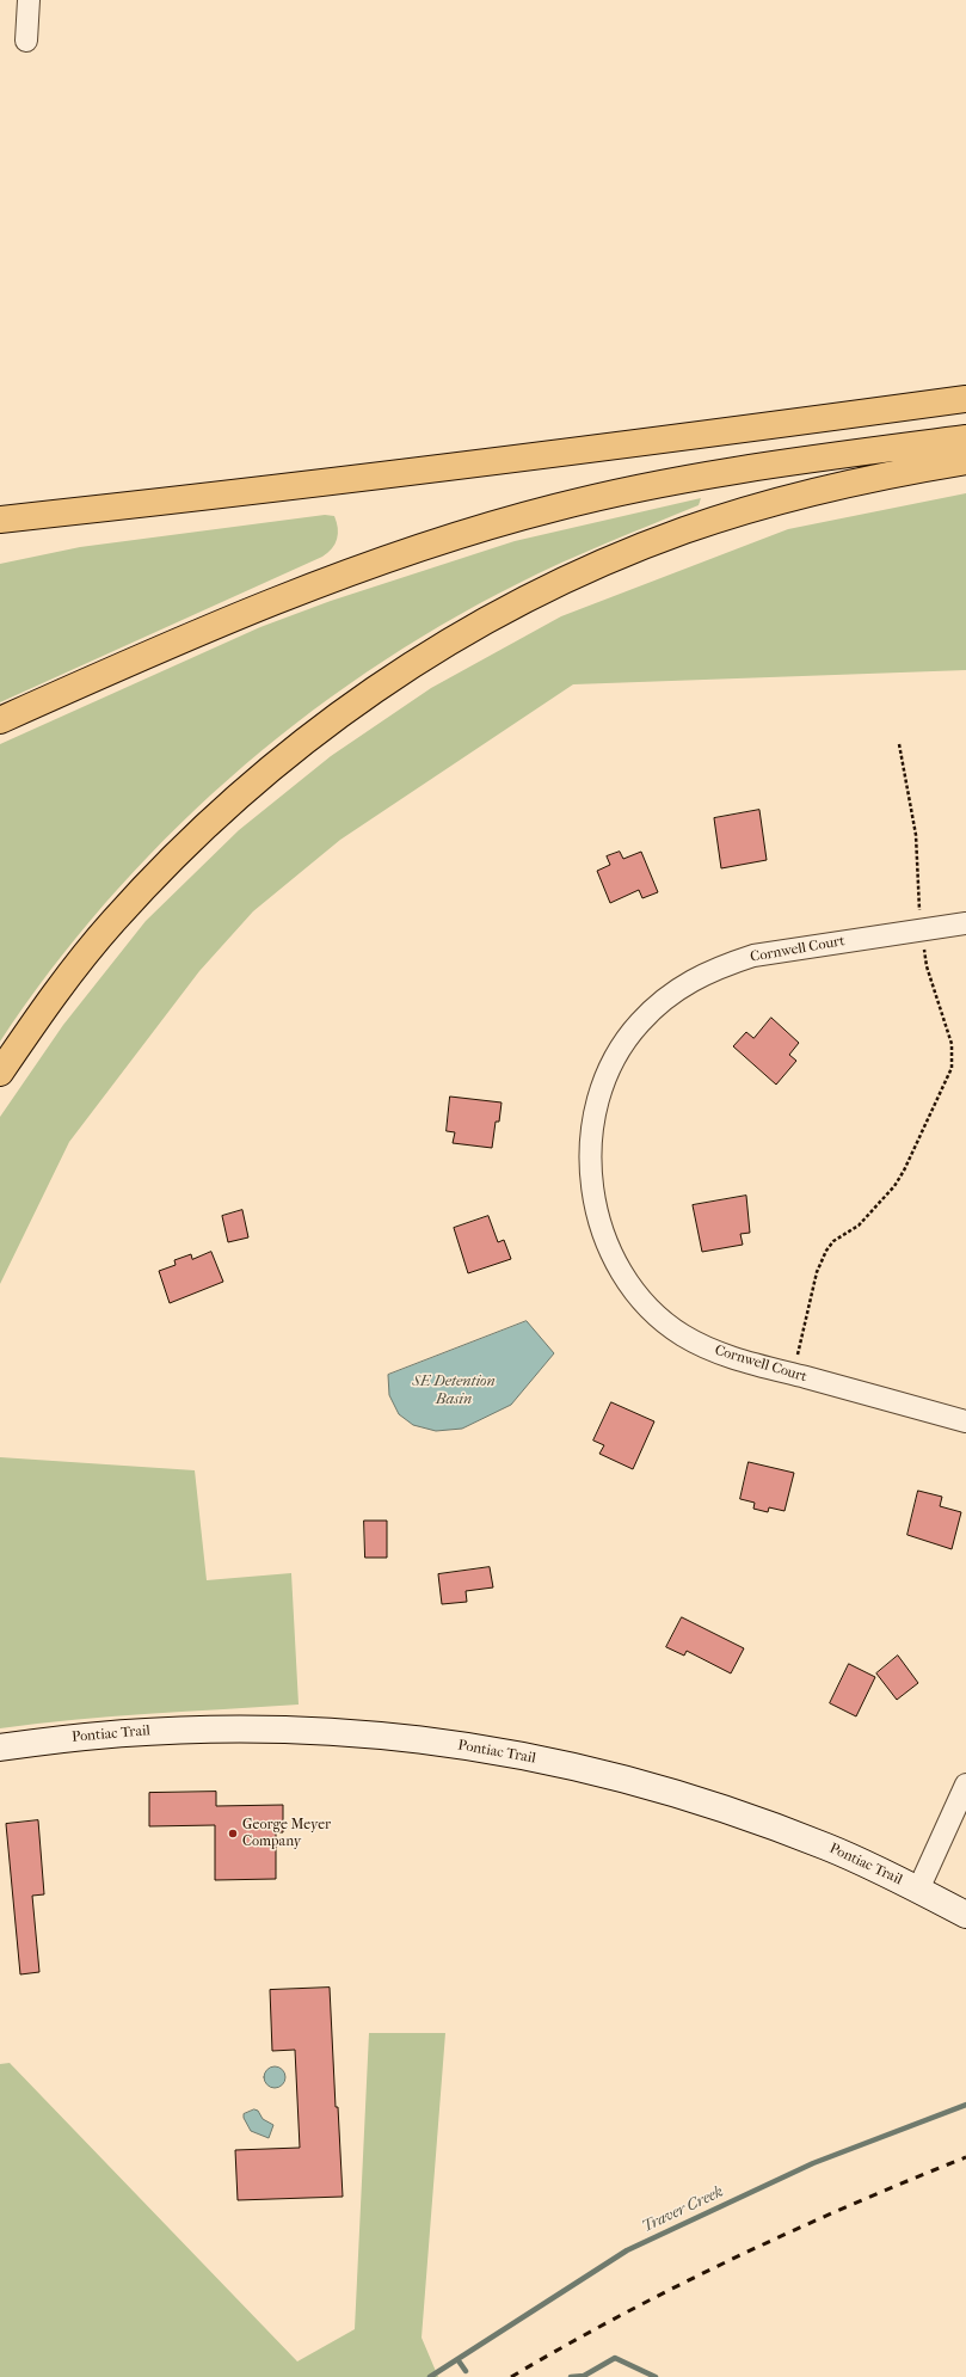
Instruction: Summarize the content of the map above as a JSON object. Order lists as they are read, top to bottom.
{
  "streets": {
    "main road": ["Pontiac Trail"],
    "street": ["Cornwell Court"]
  },
  "water": ["SE Detention Basin", "Traver Creek"],
  "places": ["George Meyer Company"]
}
